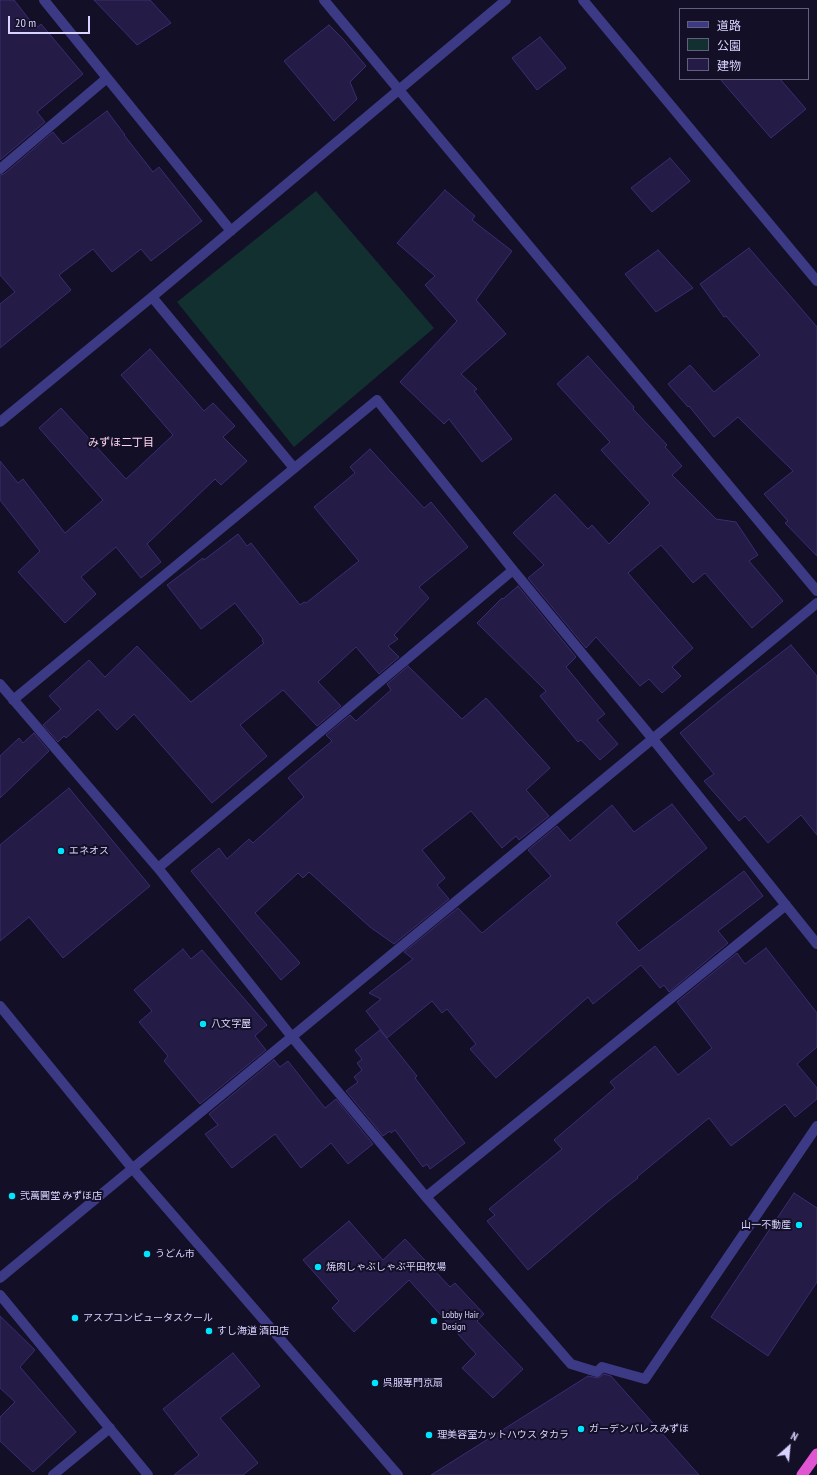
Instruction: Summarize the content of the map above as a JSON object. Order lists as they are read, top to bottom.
{
  "districts": ["みずほ二丁目"],
  "places": [
    "エネオス",
    "八文字屋",
    "弐萬圓堂 みずほ店",
    "山一不動産",
    "うどん市",
    "焼肉しゃぶしゃぶ平田牧場",
    "アスプコンピュータスクール",
    "Lobby Hair Design",
    "すし海道 酒田店",
    "呉服専門京扇",
    "ガーデンパレスみずほ",
    "理美容室カットハウス タカラ"
  ],
  "legend": ["道路", "公園", "建物"],
  "scale_bar": "20 m",
  "north": "top right"
}
